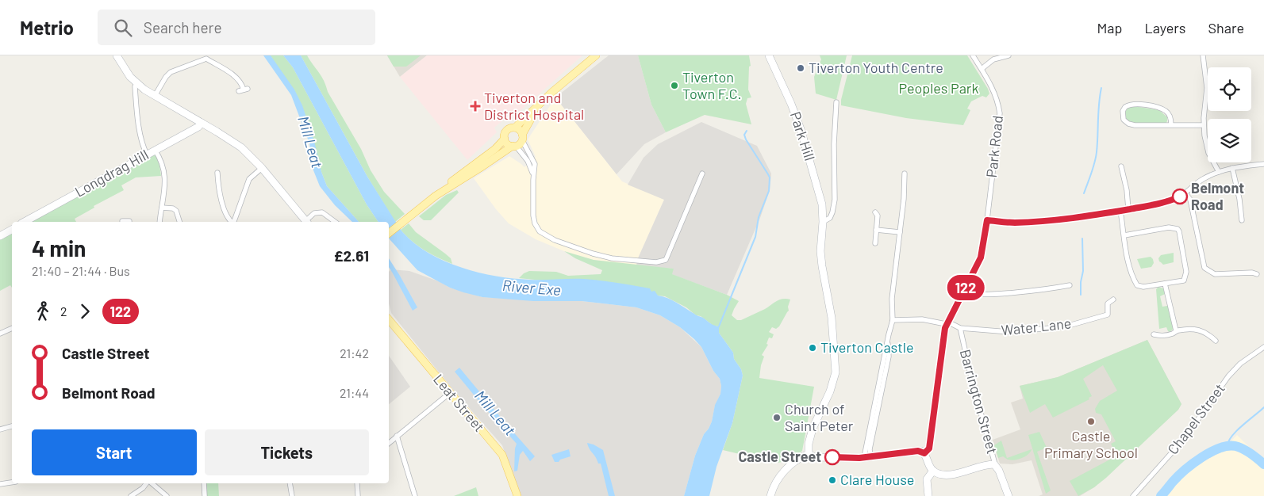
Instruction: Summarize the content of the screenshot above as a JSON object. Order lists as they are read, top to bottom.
{
  "streets": {
    "main road": ["Leat Street"],
    "street": [
      "Park Hill",
      "Park Road",
      "Longdrag Hill",
      "Water Lane",
      "Barrington Street",
      "Chapel Street"
    ]
  },
  "crossings": [
    ["Park Road", "Water Lane"],
    ["Water Lane", "Barrington Street"]
  ],
  "water": ["Mill Leat", "River Exe"],
  "parks": ["Peoples Park"],
  "places": {
    "other": [
      "Tiverton Youth Centre",
      "Tiverton Town F.C.",
      "Belmont Road",
      "Tiverton Castle",
      "Church of Saint Peter",
      "Castle Primary School",
      "Castle Street",
      "Clare House"
    ],
    "health": ["Tiverton and District Hospital"]
  },
  "lines": ["bus line 122"],
  "page": {
    "header": "Metrio",
    "search": "Search here",
    "nav": ["Map", "Layers", "Share"],
    "on_map": "122",
    "heading": ["4 min", "21:40 – 21:44 · Bus", "£2.61"],
    "legs": ["2", "122"],
    "list": [
      {
        "name": "Castle Street",
        "value": "21:42"
      },
      {
        "name": "Belmont Road",
        "value": "21:44"
      }
    ],
    "buttons": ["Start", "Tickets"]
  }
}
